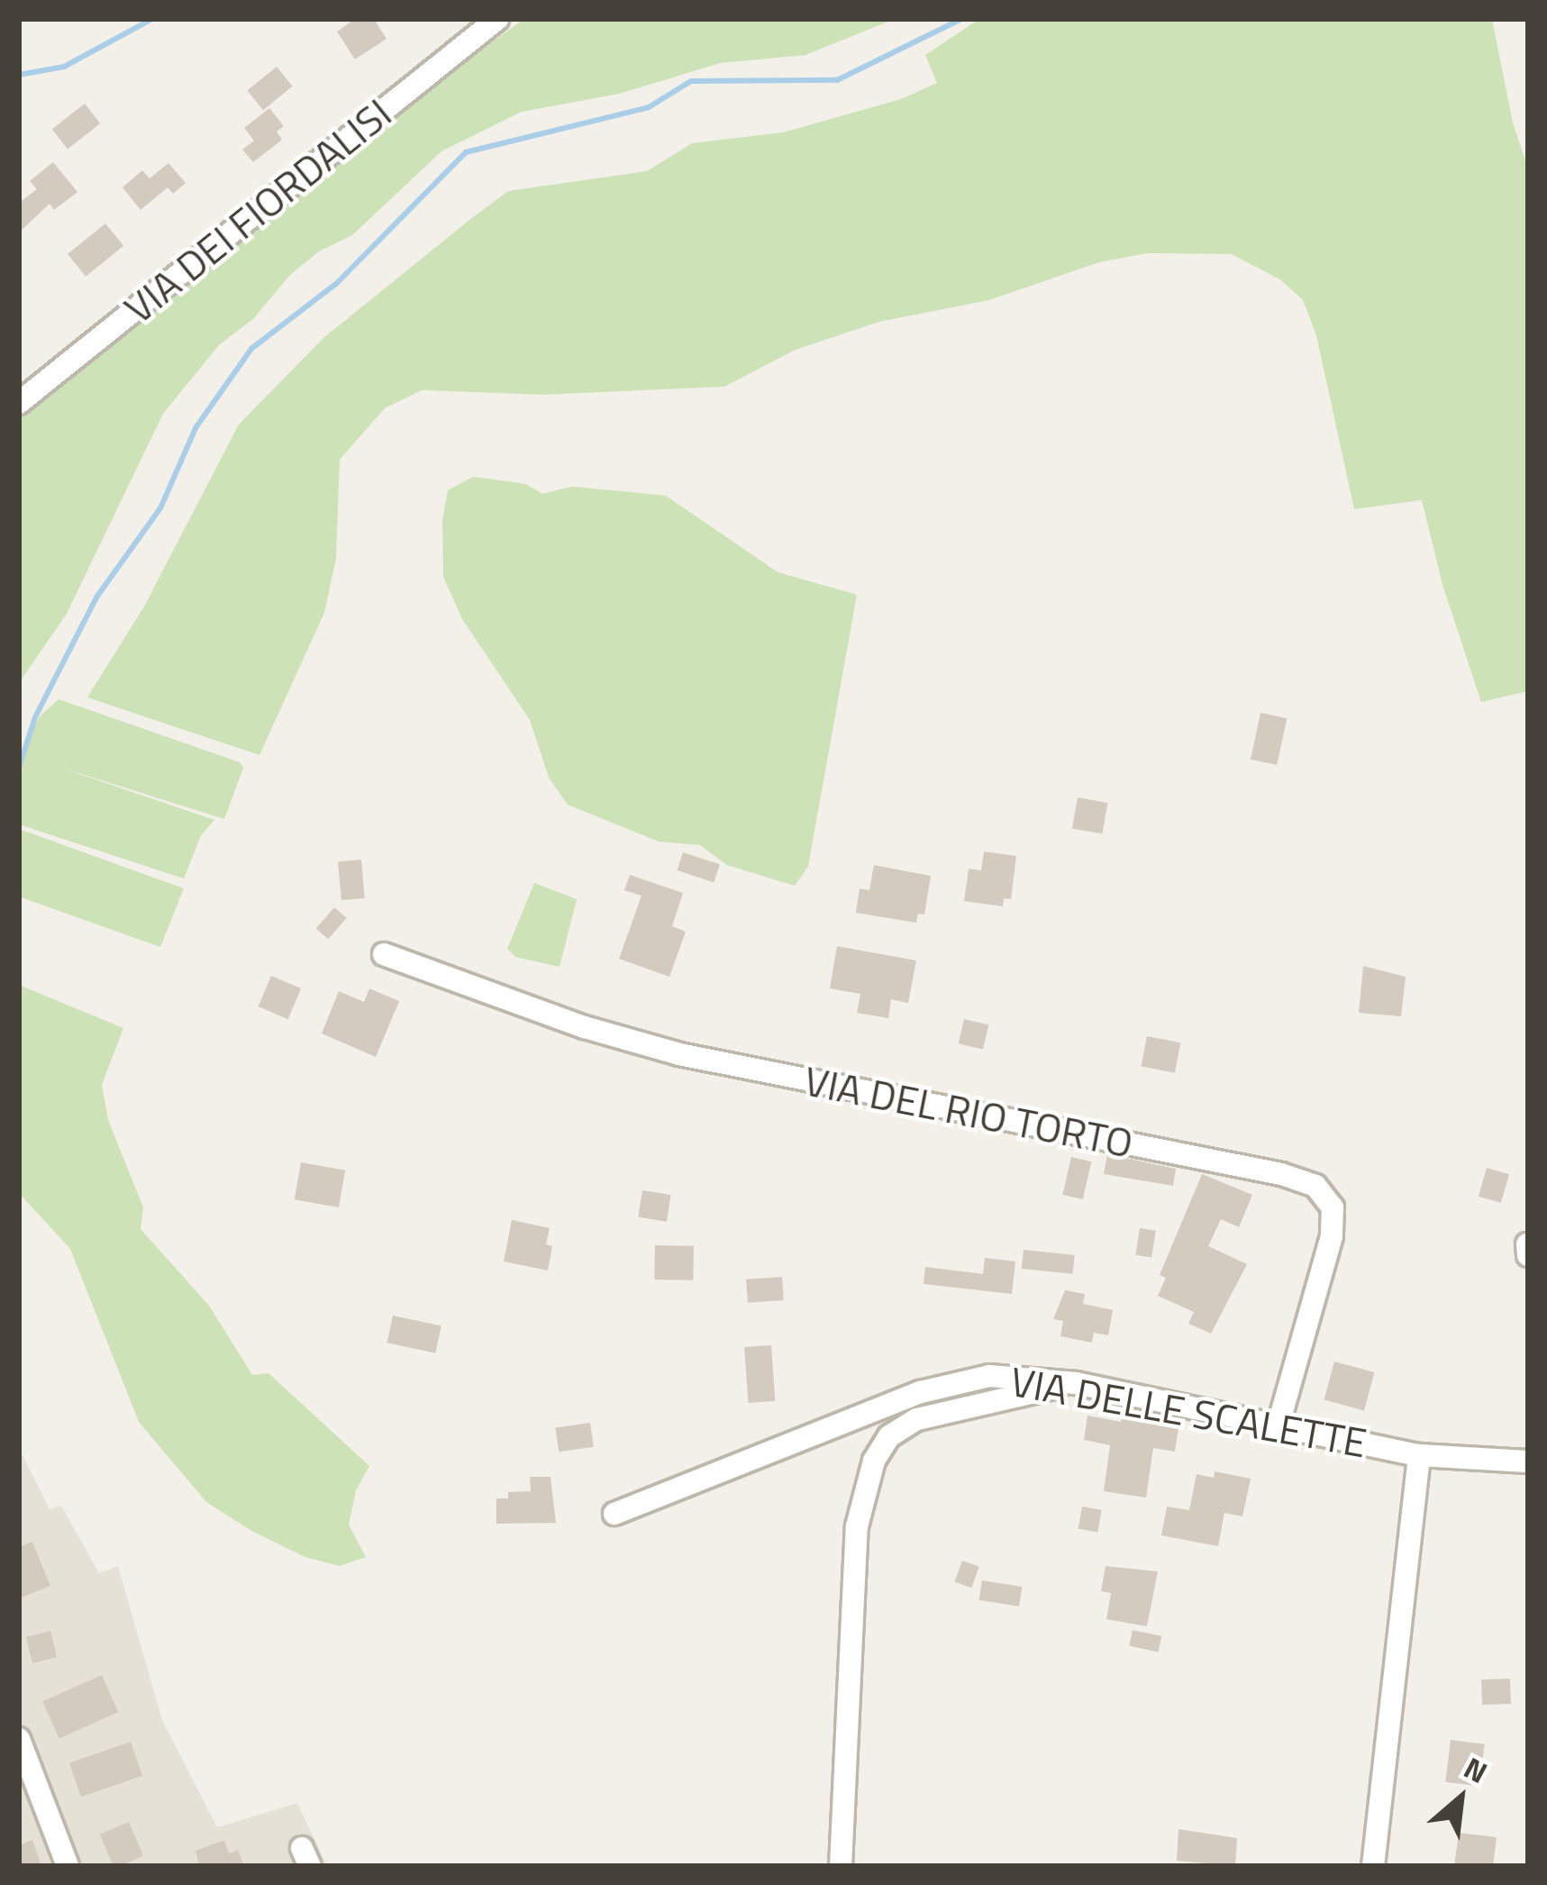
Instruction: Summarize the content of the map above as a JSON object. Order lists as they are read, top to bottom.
{
  "streets": {
    "street": ["VIA DEI FIORDALISI", "VIA DEL RIO TORTO", "VIA DELLE SCALETTE"]
  },
  "crossings": [
    ["VIA DEL RIO TORTO", "VIA DELLE SCALETTE"]
  ],
  "north": "top right"
}
